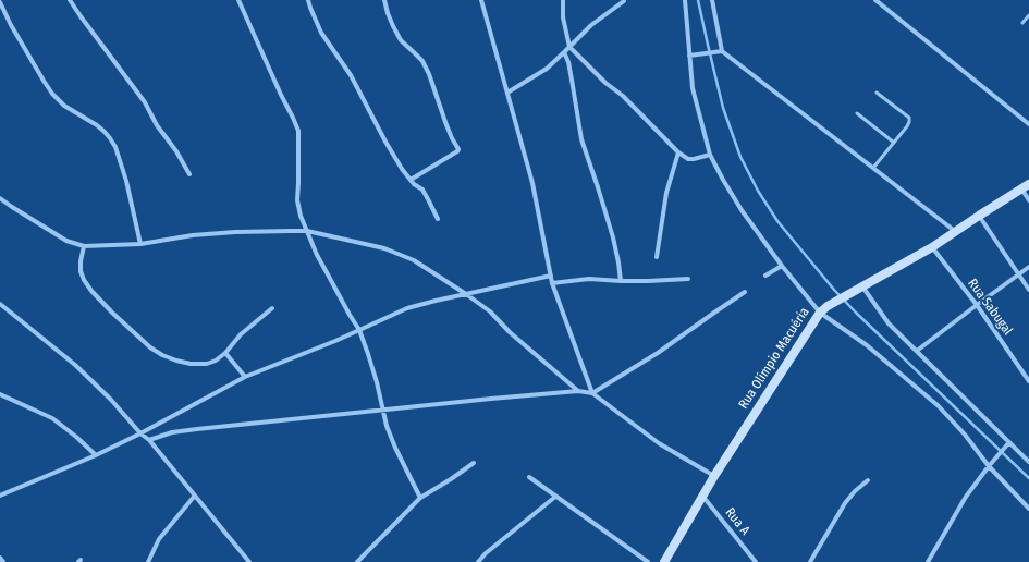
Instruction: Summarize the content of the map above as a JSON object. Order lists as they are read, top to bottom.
{
  "streets": {
    "street": ["Rua Sabugal", "Rua Olímpio Macuéria", "Rua A"]
  },
  "crossings": [
    ["Rua Sabugal", "Rua Olímpio Macuéria"],
    ["Rua Olímpio Macuéria", "Rua A"]
  ]
}
